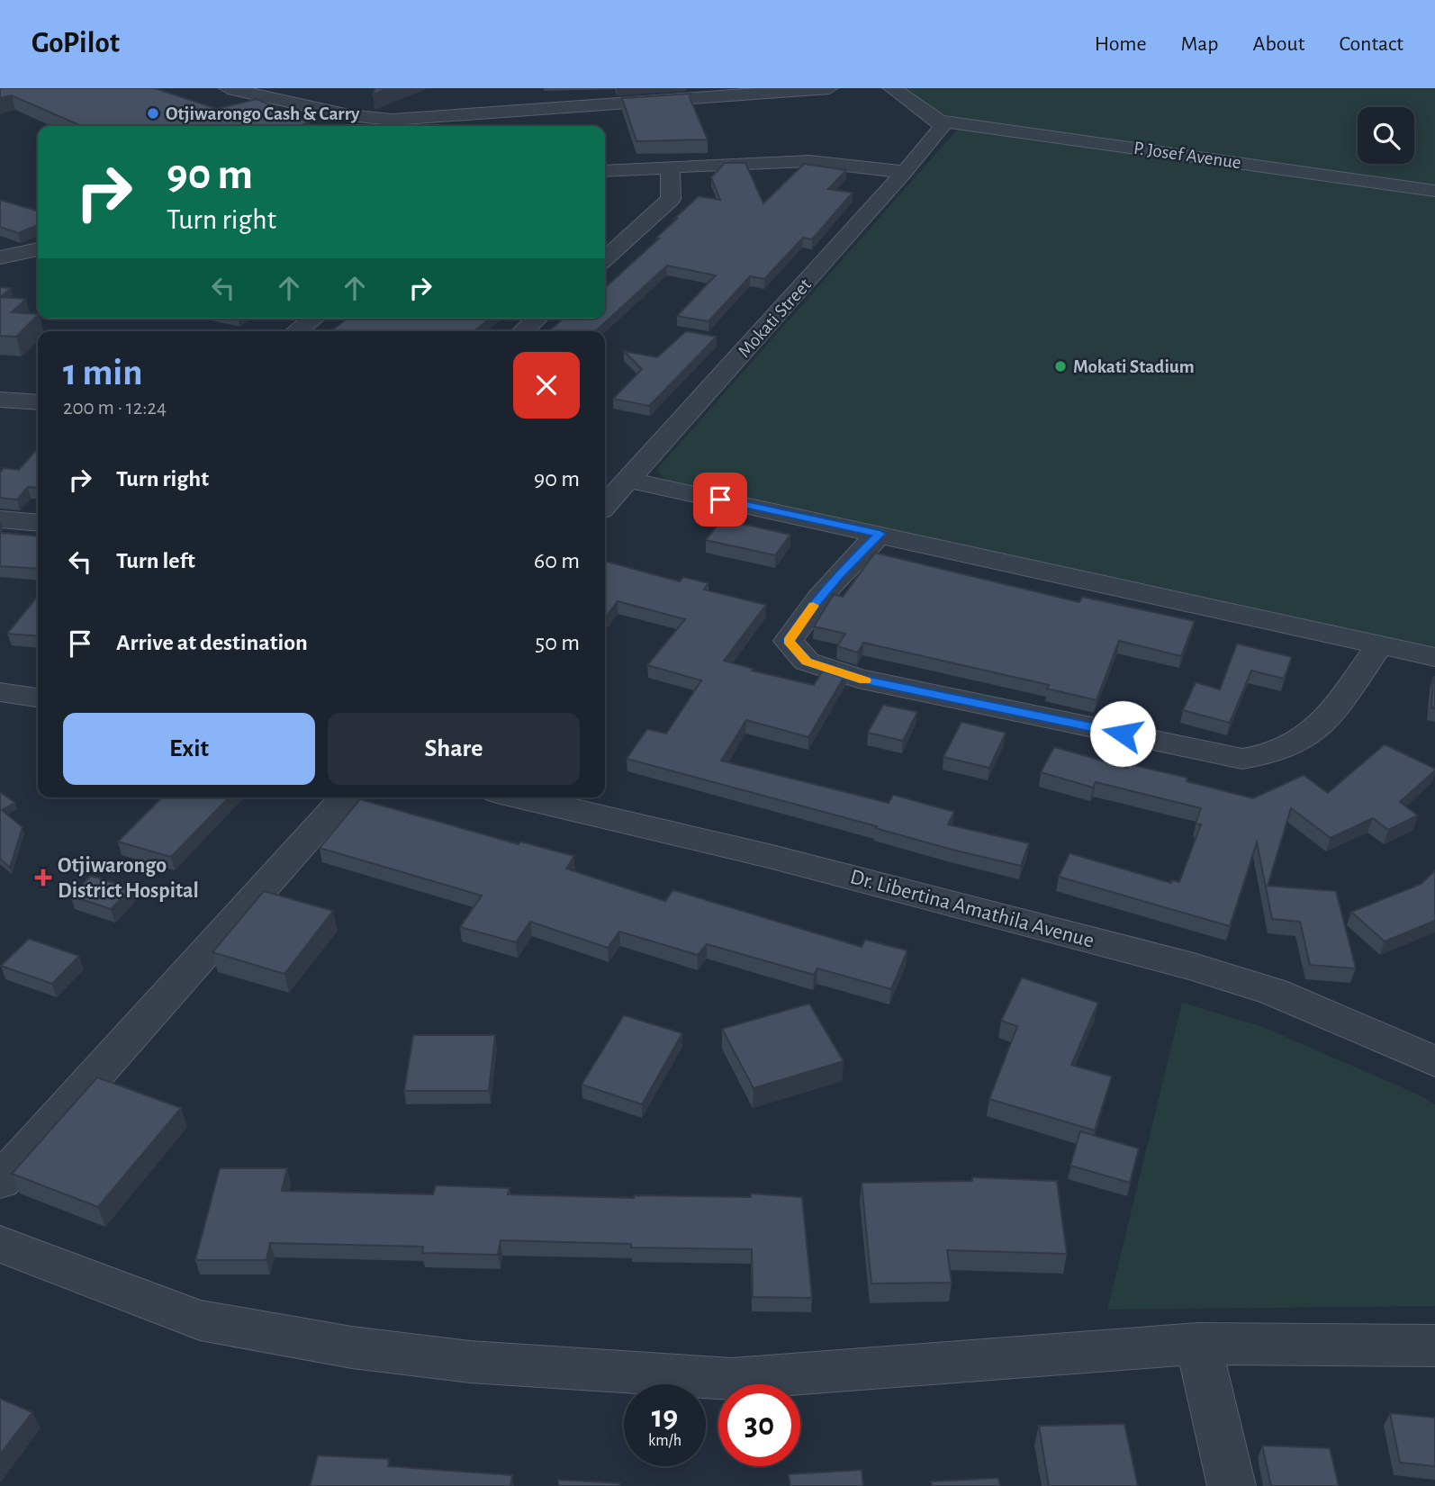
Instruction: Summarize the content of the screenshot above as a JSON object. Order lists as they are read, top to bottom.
{
  "streets": {
    "street": ["P. Josef Avenue", "Mokati Street", "Dr. Libertina Amathila Avenue"]
  },
  "crossings": [
    ["P. Josef Avenue", "Mokati Street"]
  ],
  "places": {
    "other": ["Otjiwarongo Cash & Carry", "Mokati Stadium"],
    "health": ["Otjiwarongo District Hospital"]
  },
  "page": {
    "header": "GoPilot",
    "nav": [
      "Home",
      "Map",
      "About",
      "Contact"
    ],
    "turn": ["90 m", "Turn right"],
    "heading": ["1 min", "200 m · 12:24"],
    "list": [
      {
        "name": "Turn right",
        "value": "90 m"
      },
      {
        "name": "Turn left",
        "value": "60 m"
      },
      {
        "name": "Arrive at destination",
        "value": "50 m"
      }
    ],
    "buttons": ["Exit", "Share"],
    "speed": "19 km/h",
    "limit": "30"
  }
}
